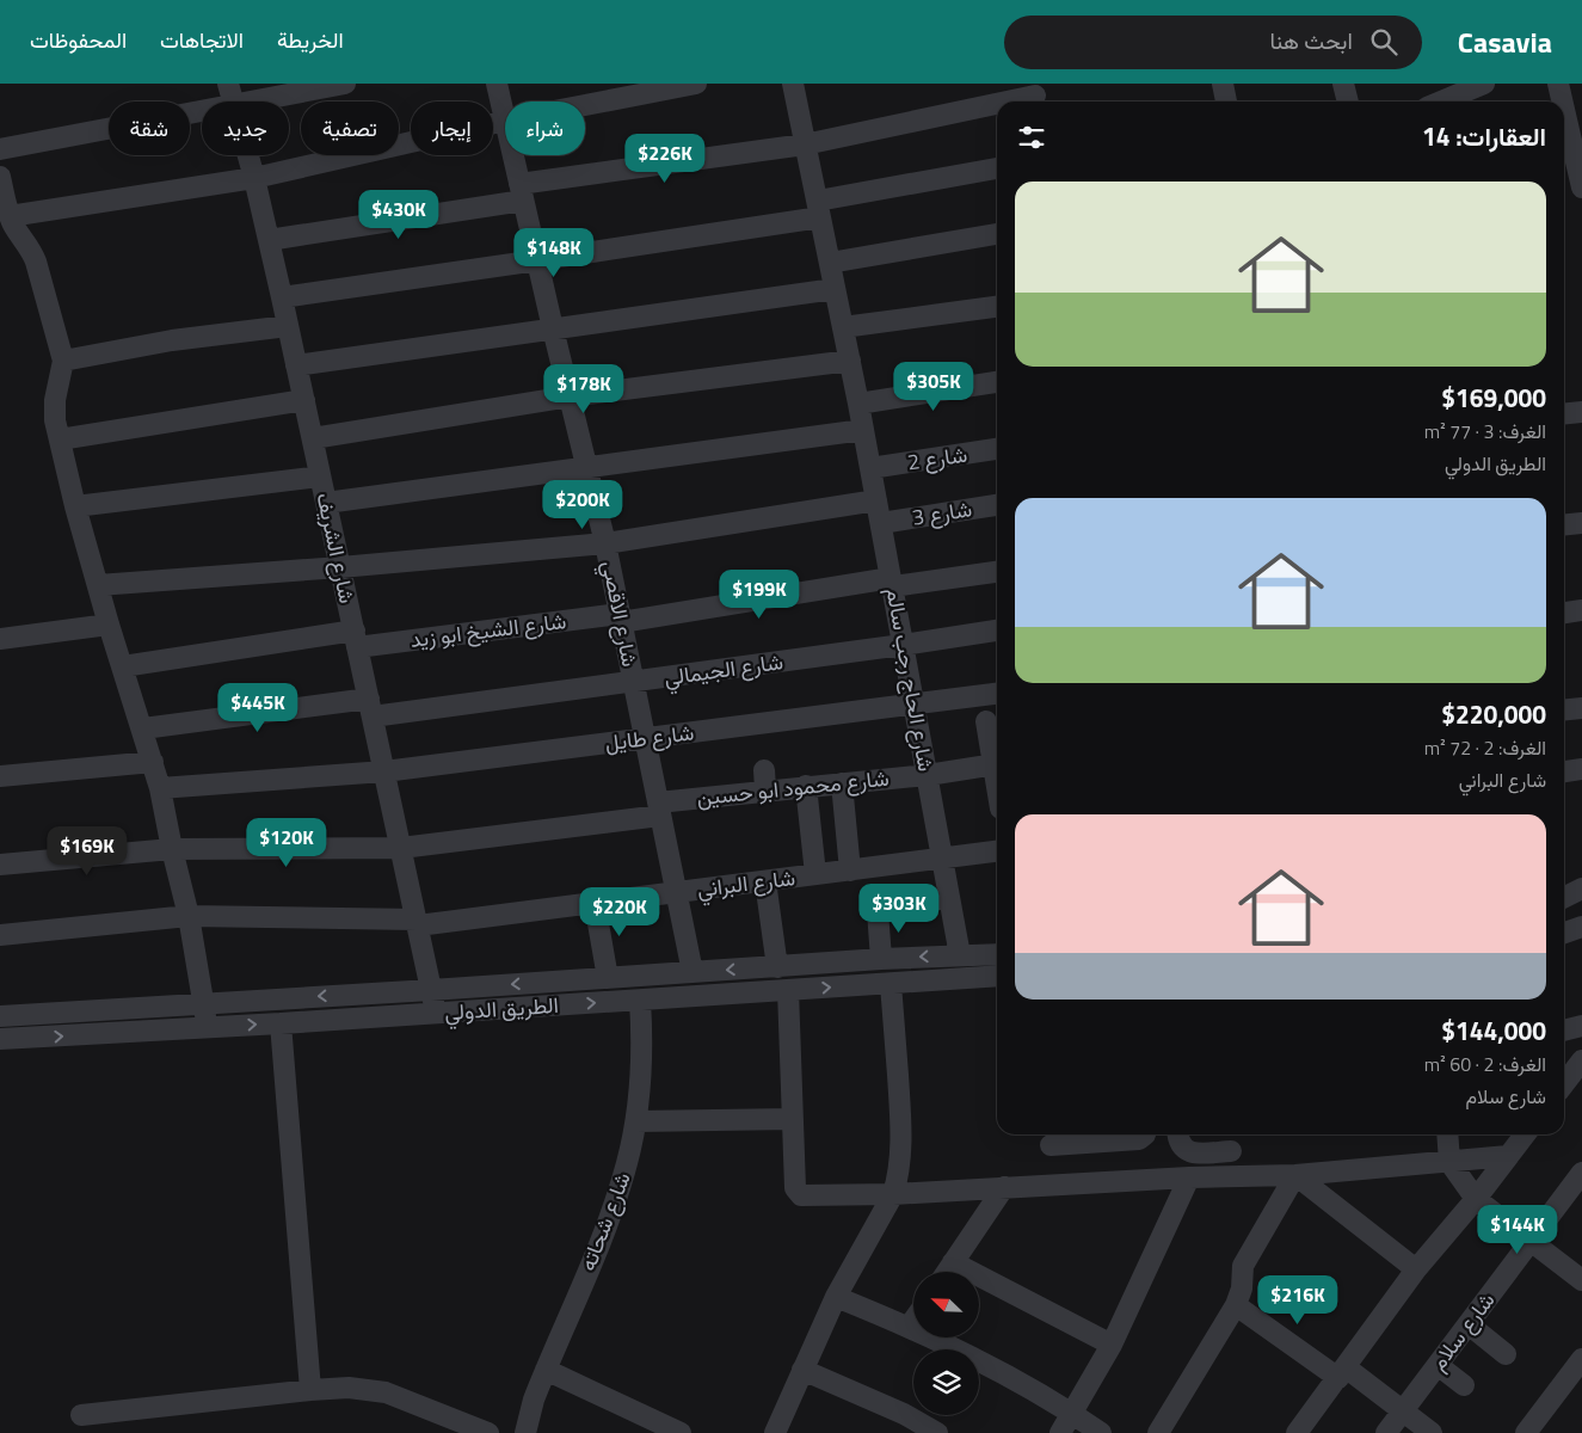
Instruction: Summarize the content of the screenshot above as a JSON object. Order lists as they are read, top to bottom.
{
  "streets": {
    "street": [
      "شارع 2",
      "شارع 3",
      "شارع الشريف",
      "شارع الاقصي",
      "شارع الشيخ ابو زيد",
      "شارع الجيمالي",
      "شارع الحاج رجب سالم",
      "شارع طايل",
      "شارع محمود ابو حسين",
      "شارع البراني",
      "الطريق الدولي",
      "شارع شحاته",
      "شارع سلام"
    ]
  },
  "crossings": [
    ["شارع 2", "شارع الحاج رجب سالم"],
    ["شارع 3", "شارع الحاج رجب سالم"],
    ["شارع الشريف", "شارع الشيخ ابو زيد"],
    ["شارع الشريف", "شارع الجيمالي"],
    ["شارع الشريف", "شارع طايل"],
    ["شارع الشريف", "شارع محمود ابو حسين"],
    ["شارع الشريف", "شارع البراني"],
    ["شارع الشريف", "الطريق الدولي"],
    ["شارع الاقصي", "شارع الشيخ ابو زيد"],
    ["شارع الاقصي", "شارع الجيمالي"],
    ["شارع الاقصي", "شارع طايل"],
    ["شارع الاقصي", "شارع محمود ابو حسين"],
    ["شارع الاقصي", "شارع البراني"],
    ["شارع الاقصي", "الطريق الدولي"],
    ["شارع الشيخ ابو زيد", "شارع الحاج رجب سالم"],
    ["شارع الجيمالي", "شارع الحاج رجب سالم"],
    ["شارع الحاج رجب سالم", "شارع طايل"],
    ["شارع الحاج رجب سالم", "شارع محمود ابو حسين"],
    ["شارع الحاج رجب سالم", "شارع البراني"],
    ["شارع الحاج رجب سالم", "الطريق الدولي"],
    ["الطريق الدولي", "شارع شحاته"]
  ],
  "north": "top left",
  "page": {
    "header": "Casavia",
    "search": "ابحث هنا",
    "nav": ["الخريطة", "الاتجاهات", "المحفوظات"],
    "chip": [
      "شراء",
      "إيجار",
      "تصفية",
      "جديد",
      "شقة"
    ],
    "heading": "العقارات: 14",
    "price": [
      "$226K",
      "$430K",
      "$148K",
      "$305K",
      "$178K",
      "$200K",
      "$199K",
      "$445K",
      "$120K",
      "$169K",
      "$303K",
      "$220K",
      "$144K",
      "$216K"
    ],
    "list": [
      {
        "name": "$169,000",
        "note": "الغرف: 3 · 77 m² · الطريق الدولي"
      },
      {
        "name": "$220,000",
        "note": "الغرف: 2 · 72 m² · شارع البراني"
      },
      {
        "name": "$144,000",
        "note": "الغرف: 2 · 60 m² · شارع سلام"
      }
    ]
  }
}
